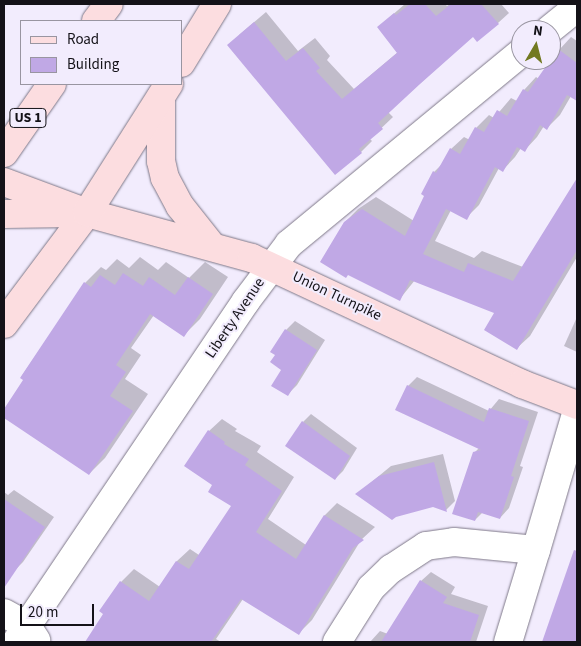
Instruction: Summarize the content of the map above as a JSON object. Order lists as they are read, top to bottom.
{
  "streets": {
    "main road": ["US 1", "Union Turnpike"],
    "street": ["Liberty Avenue"]
  },
  "crossings": [
    ["Union Turnpike", "Liberty Avenue"]
  ],
  "legend": ["Road", "Building"],
  "scale_bar": "20 m",
  "north": "top"
}
